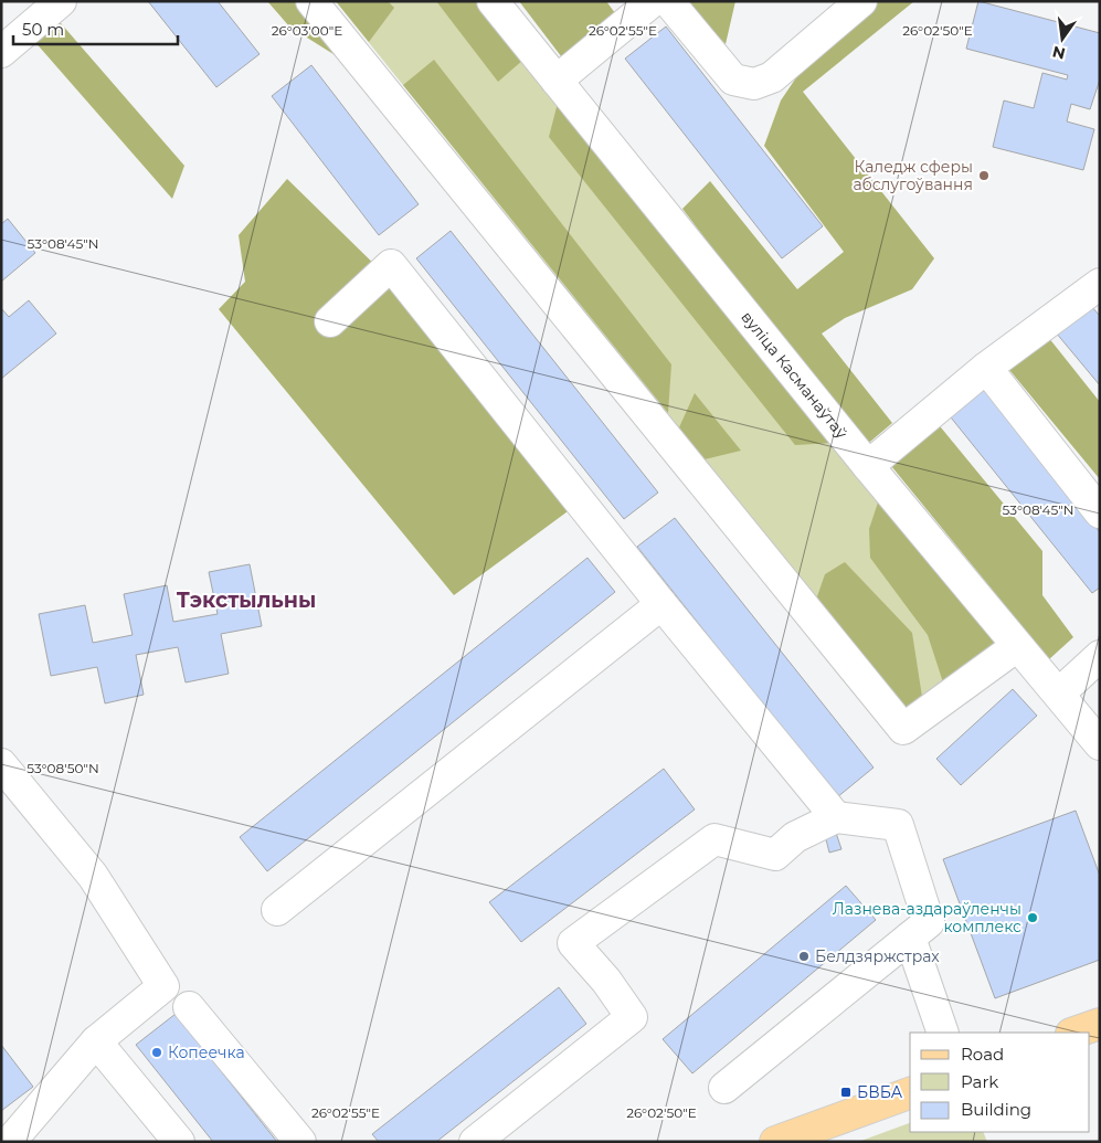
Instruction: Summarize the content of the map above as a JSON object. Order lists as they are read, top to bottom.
{
  "streets": {
    "street": ["вуліца Касманаўтаў"]
  },
  "districts": ["Тэкстыльны"],
  "places": {
    "other": [
      "Каледж сферы абслугоўвання",
      "Лазнева-аздараўленчы комплекс",
      "Белдзяржстрах",
      "Копеечка"
    ],
    "transit": ["БВБА"]
  },
  "legend": ["Road", "Park", "Building"],
  "scale_bar": "50 m",
  "north": "bottom",
  "coordinates": [
    "26°03'00\"E",
    "26°02'55\"E",
    "26°02'50\"E",
    "53°08'45\"N",
    "53°08'50\"N"
  ]
}
